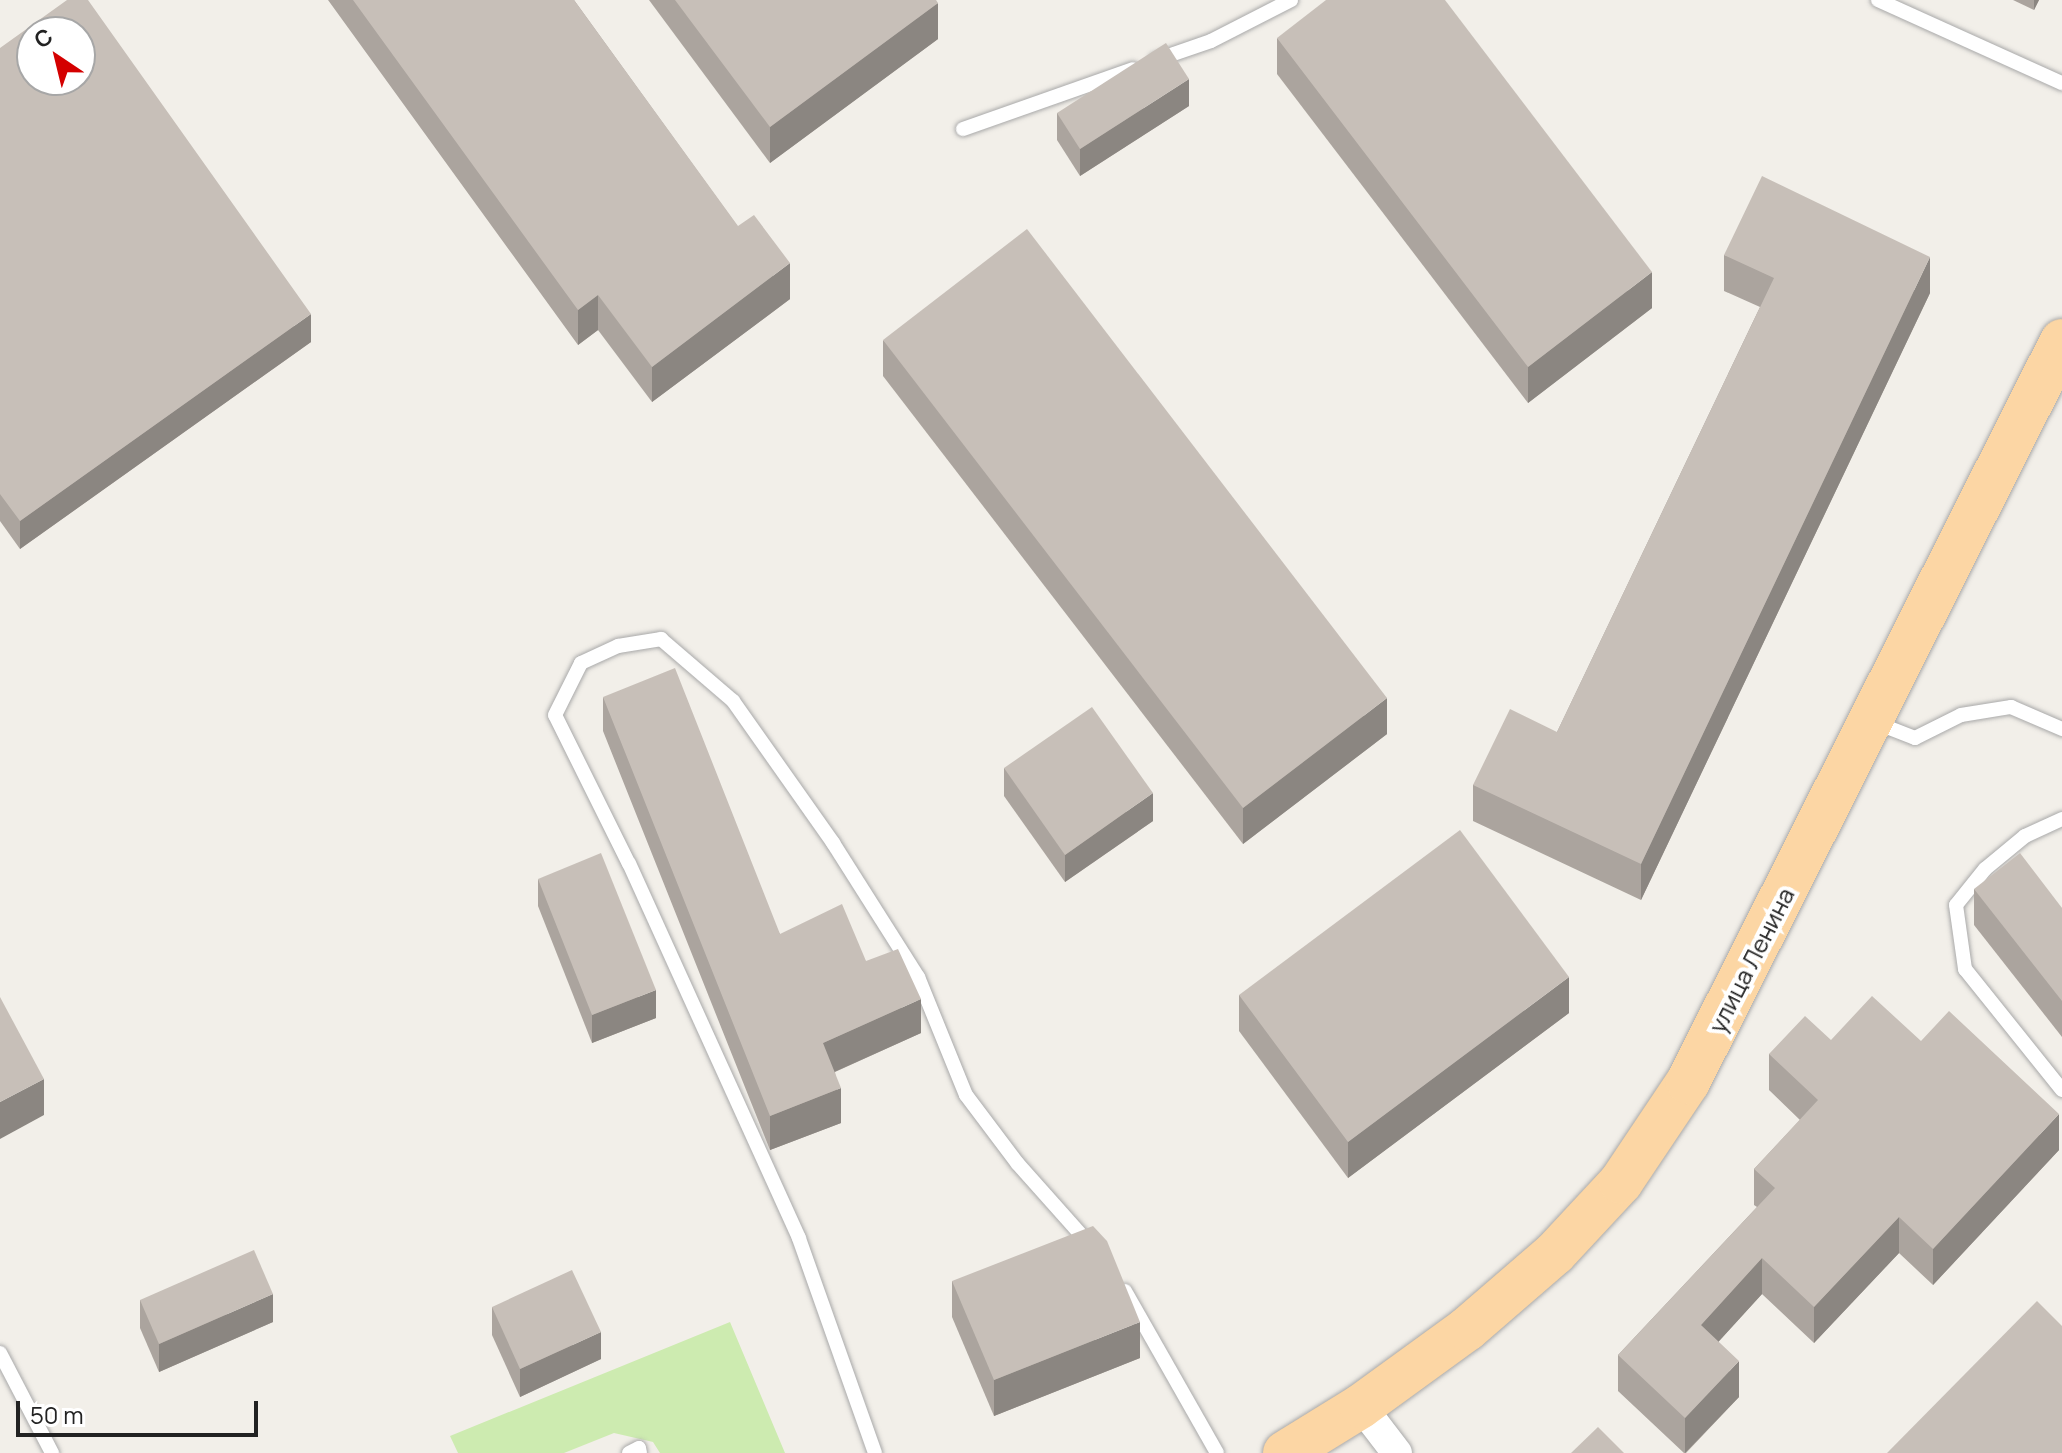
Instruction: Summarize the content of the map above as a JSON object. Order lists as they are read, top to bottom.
{
  "streets": {
    "main road": ["улица Ленина"]
  },
  "scale_bar": "50 m",
  "north": "top left"
}
